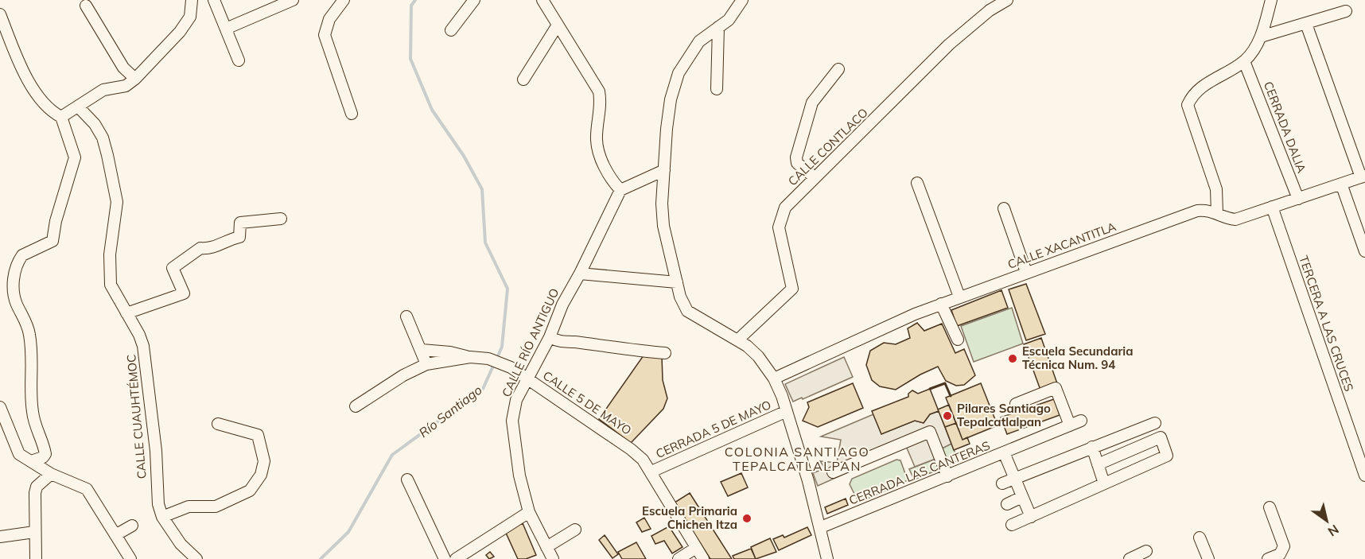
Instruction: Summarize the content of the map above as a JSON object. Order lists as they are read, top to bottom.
{
  "streets": {
    "street": [
      "CERRADA DALIA",
      "CALLE CONTLACO",
      "CALLE XACANTITLA",
      "TERCERA A LAS CRUCES",
      "CALLE RÍO ANTIGUO",
      "CALLE 5 DE MAYO",
      "CALLE CUAUHTÉMOC",
      "CERRADA 5 DE MAYO",
      "CERRADA LAS CANTERAS"
    ]
  },
  "crossings": [
    ["CERRADA DALIA", "CALLE XACANTITLA"],
    ["CALLE XACANTITLA", "TERCERA A LAS CRUCES"],
    ["CALLE RÍO ANTIGUO", "CALLE 5 DE MAYO"],
    ["CALLE 5 DE MAYO", "CERRADA 5 DE MAYO"]
  ],
  "districts": ["COLONIA SANTIAGO TEPALCATLALPAN"],
  "water": ["Río Santiago"],
  "places": ["Escuela Secundaria Técnica Num. 94", "Pilares Santiago Tepalcatlalpan", "Escuela Primaria Chichen Itza"],
  "north": "bottom right"
}
